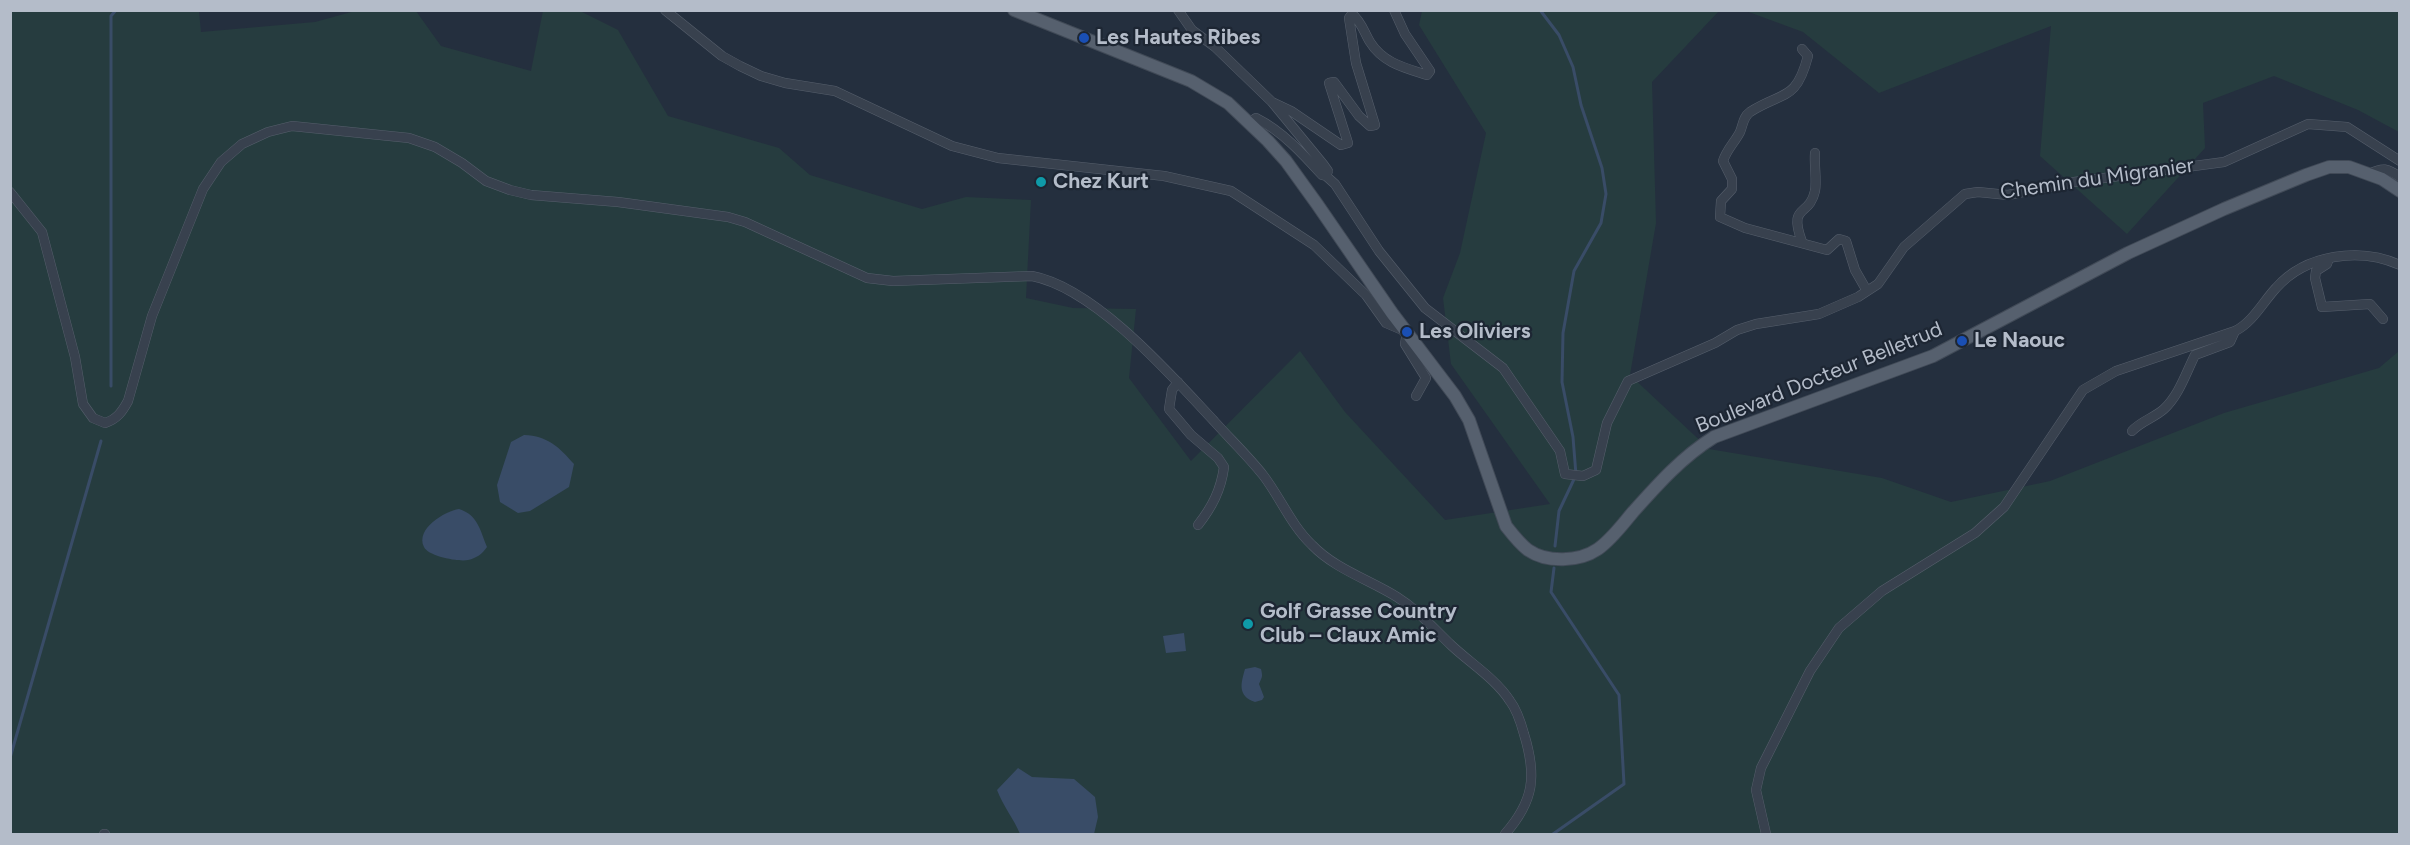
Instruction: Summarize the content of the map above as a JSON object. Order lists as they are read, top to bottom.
{
  "streets": {
    "main road": ["Boulevard Docteur Belletrud"],
    "street": ["Chemin du Migranier"]
  },
  "places": [
    "Les Hautes Ribes",
    "Chez Kurt",
    "Les Oliviers",
    "Le Naouc",
    "Golf Grasse Country Club – Claux Amic"
  ]
}
